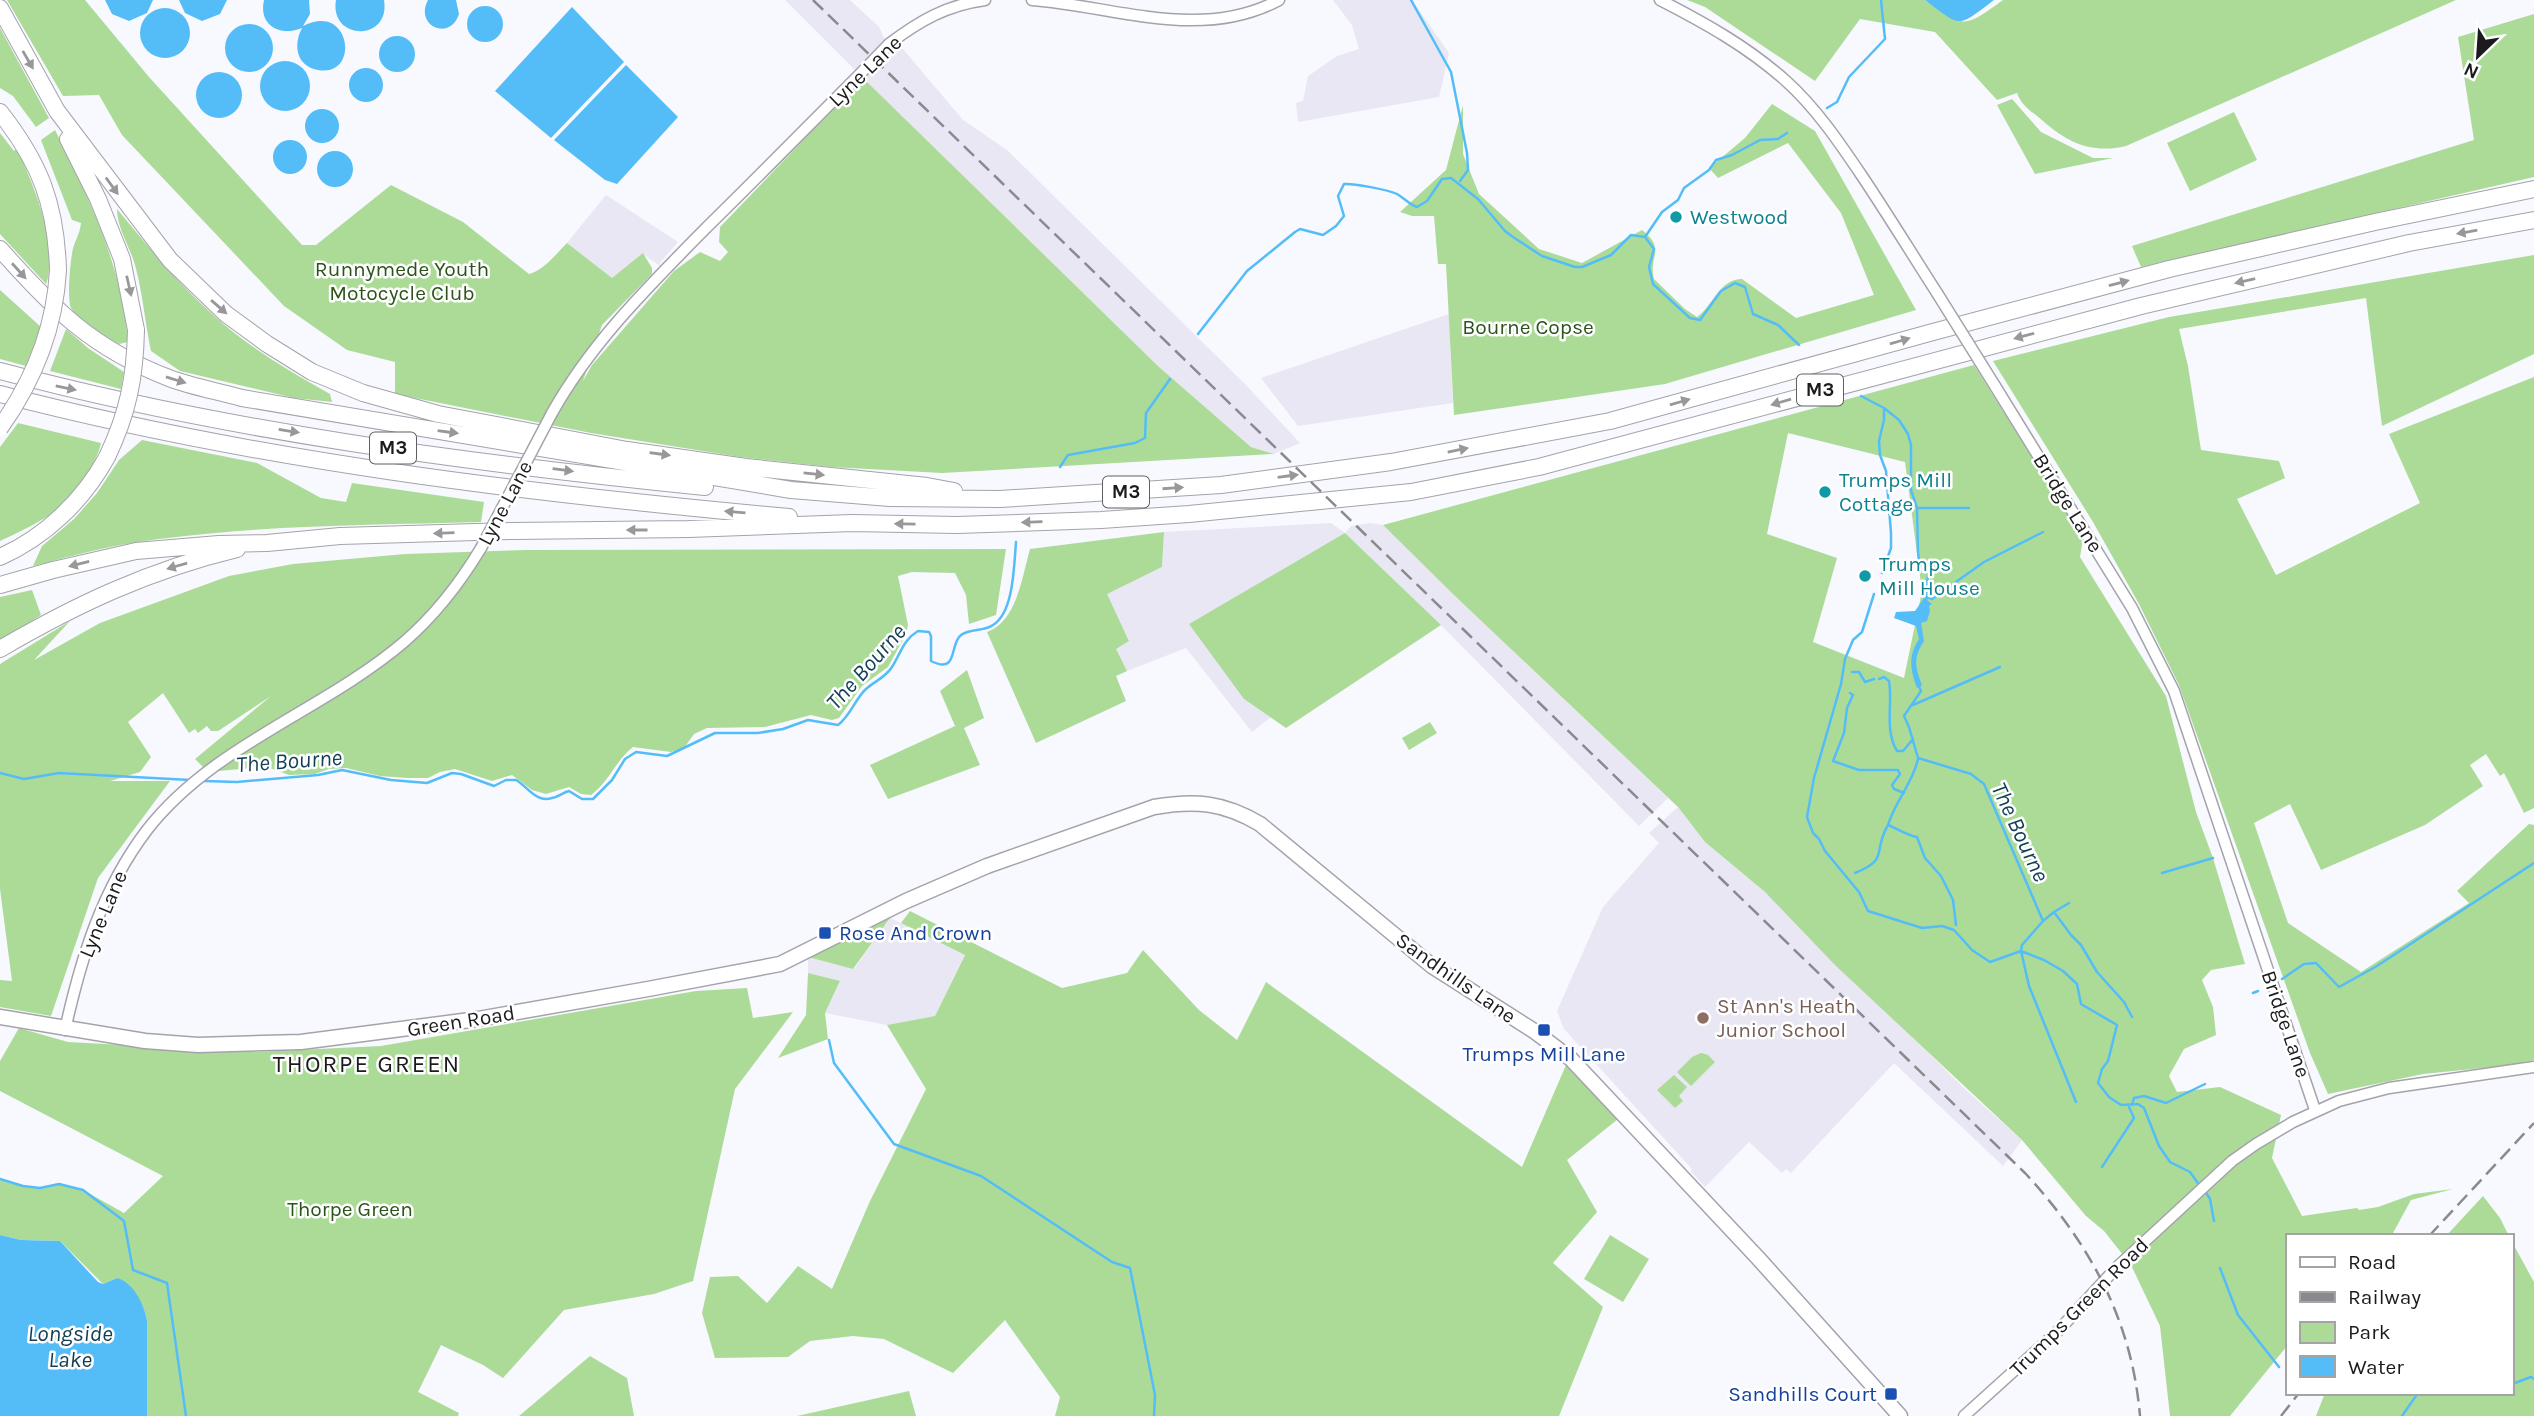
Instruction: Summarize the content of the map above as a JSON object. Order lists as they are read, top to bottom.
{
  "streets": {
    "highway": ["M3"],
    "main road": ["Sandhills Lane", "Green Road"],
    "street": ["Lyne Lane", "Bridge Lane", "Trumps Green Road"]
  },
  "crossings": [
    ["Lyne Lane", "Green Road"],
    ["Bridge Lane", "Trumps Green Road"],
    ["Sandhills Lane", "Green Road"]
  ],
  "districts": ["THORPE GREEN"],
  "water": ["The Bourne", "Longside Lake"],
  "parks": ["Runnymede Youth Motocycle Club", "Bourne Copse", "Thorpe Green"],
  "places": {
    "other": [
      "Westwood",
      "Trumps Mill Cottage",
      "Trumps Mill House",
      "St Ann's Heath Junior School"
    ],
    "transit": ["Rose And Crown", "Trumps Mill Lane", "Sandhills Court"]
  },
  "legend": [
    "Road",
    "Railway",
    "Park",
    "Water"
  ],
  "north": "bottom left"
}
